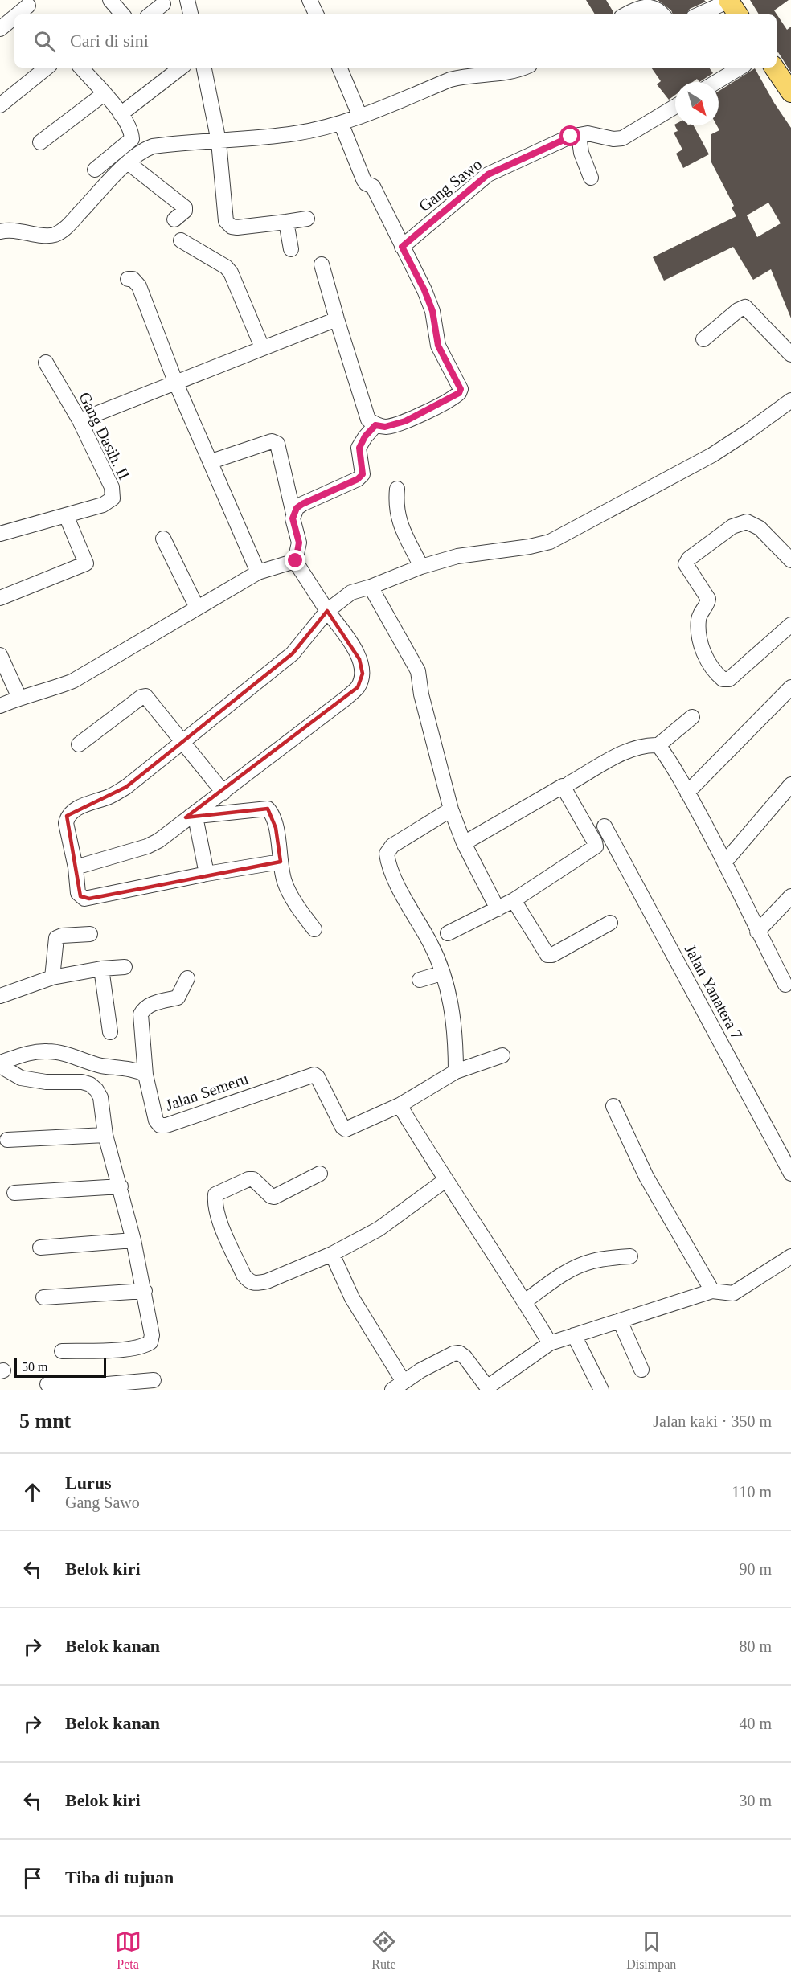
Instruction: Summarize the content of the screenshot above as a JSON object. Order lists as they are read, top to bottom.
{
  "streets": {
    "street": [
      "Gang Sawo",
      "Gang Dasih. II",
      "Jalan Yanatera 7",
      "Jalan Semeru"
    ]
  },
  "scale_bar": "50 m",
  "north": "bottom right",
  "page": {
    "search": "Cari di sini",
    "scale": "50 m",
    "heading": ["5 mnt", "Jalan kaki · 350 m"],
    "list": [
      ["Lurus", "Gang Sawo", "110 m"],
      ["Belok kiri", "90 m"],
      ["Belok kanan", "80 m"],
      ["Belok kanan", "40 m"],
      ["Belok kiri", "30 m"],
      "Tiba di tujuan"
    ],
    "nav": ["Peta", "Rute", "Disimpan"]
  }
}
